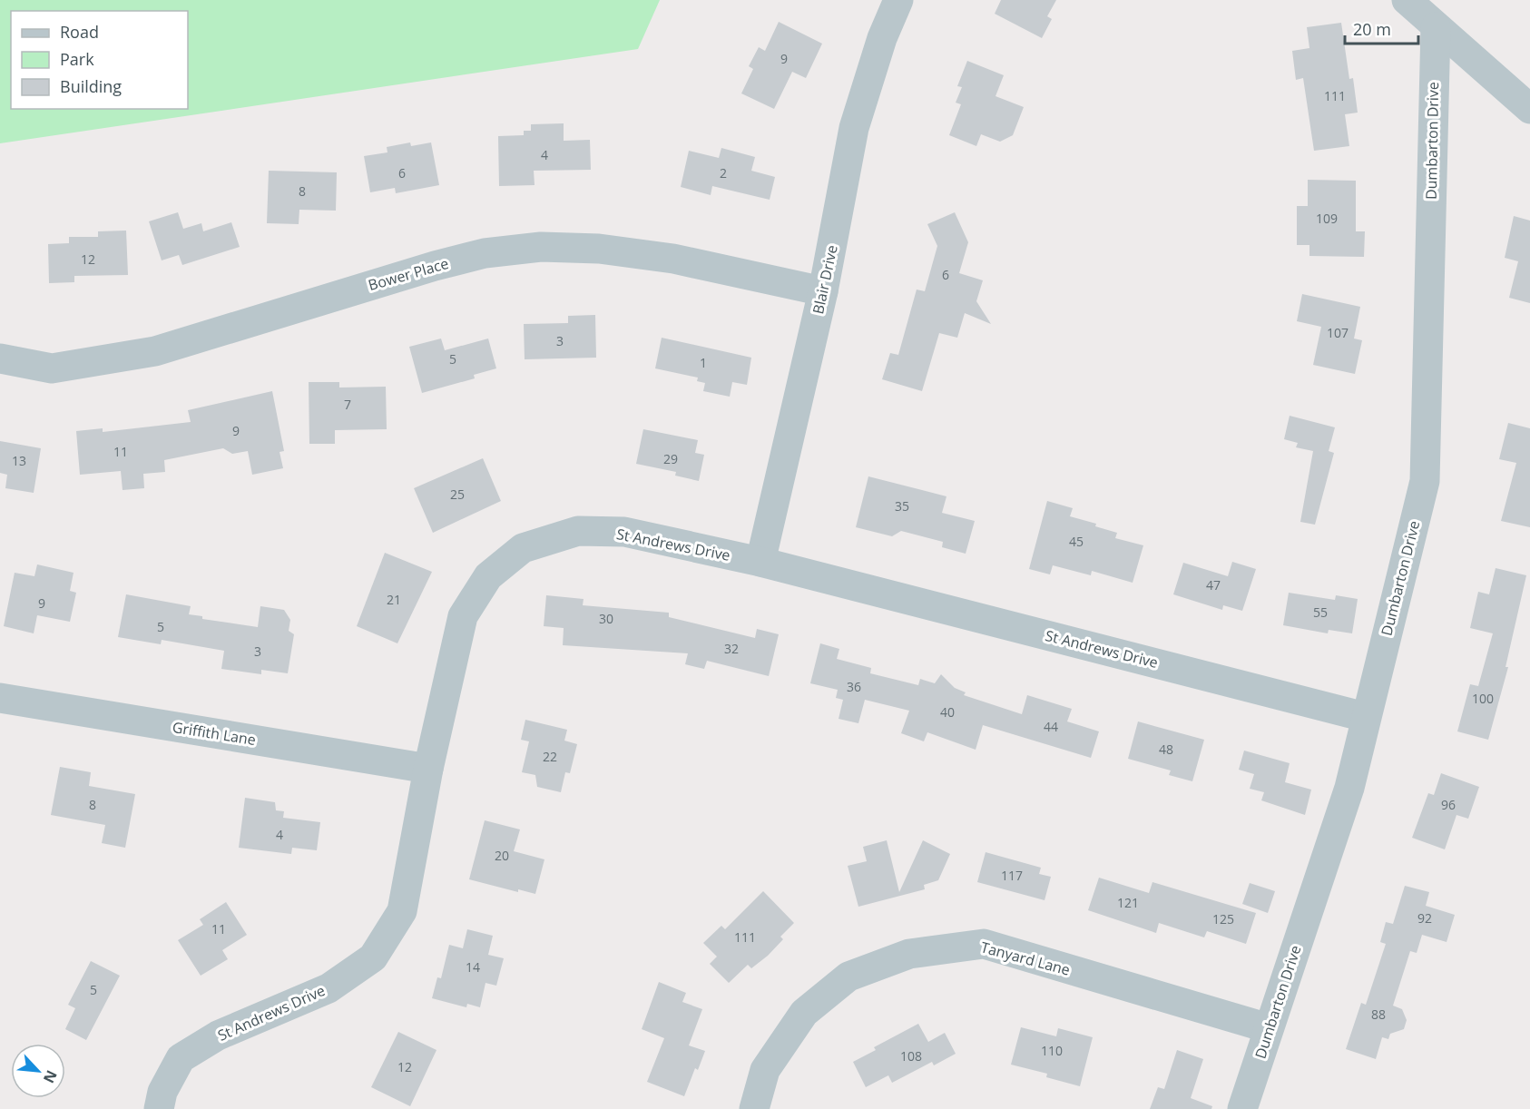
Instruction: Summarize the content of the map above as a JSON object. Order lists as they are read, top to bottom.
{
  "streets": {
    "street": [
      "Dumbarton Drive",
      "Bower Place",
      "Blair Drive",
      "St Andrews Drive",
      "Griffith Lane",
      "Tanyard Lane"
    ]
  },
  "crossings": [
    ["Dumbarton Drive", "St Andrews Drive"],
    ["Dumbarton Drive", "Tanyard Lane"],
    ["Bower Place", "Blair Drive"],
    ["Blair Drive", "St Andrews Drive"],
    ["St Andrews Drive", "Griffith Lane"]
  ],
  "house_numbers": [
    "9",
    "111",
    "4",
    "6",
    "2",
    "8",
    "109",
    "12",
    "6",
    "107",
    "3",
    "5",
    "1",
    "7",
    "9",
    "11",
    "29",
    "13",
    "25",
    "35",
    "45",
    "47",
    "21",
    "9",
    "55",
    "30",
    "5",
    "32",
    "3",
    "36",
    "100",
    "40",
    "44",
    "48",
    "22",
    "8",
    "96",
    "4",
    "20",
    "117",
    "121",
    "92",
    "125",
    "11",
    "111",
    "14",
    "5",
    "88",
    "110",
    "108",
    "12"
  ],
  "legend": ["Road", "Park", "Building"],
  "scale_bar": "20 m",
  "north": "bottom right"
}
